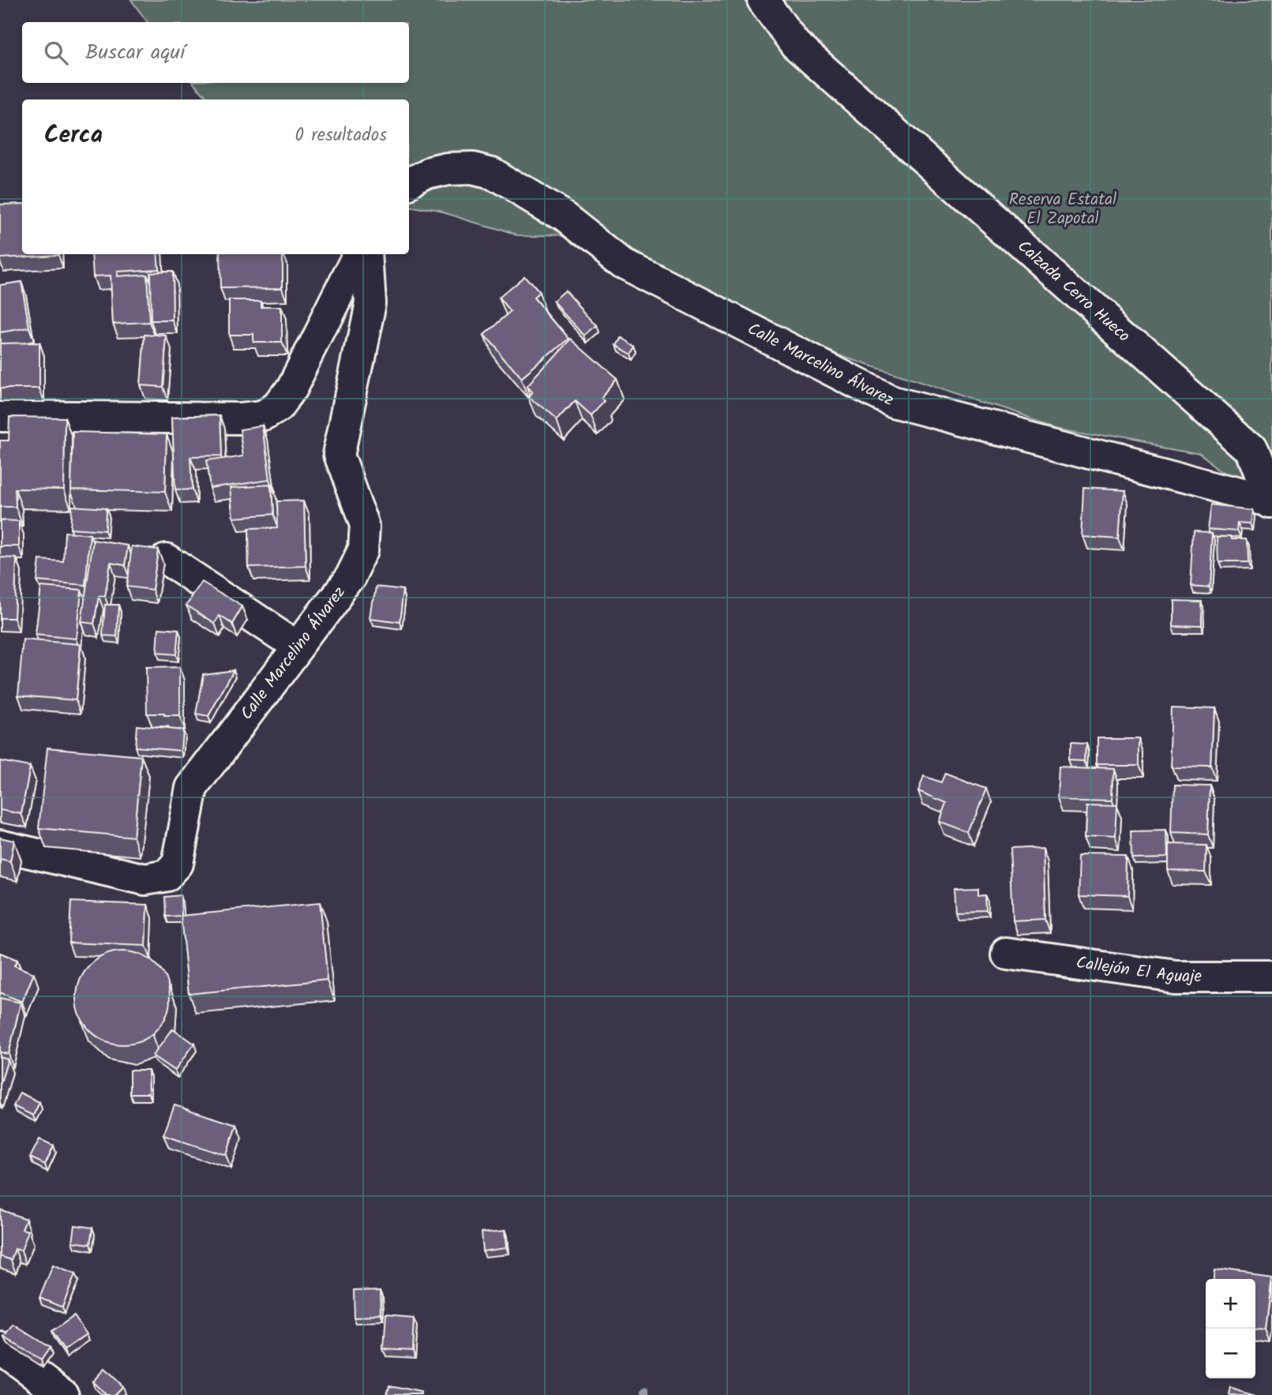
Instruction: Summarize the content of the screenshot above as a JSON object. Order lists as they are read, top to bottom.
{
  "streets": {
    "street": ["Calzada Cerro Hueco", "Calle Marcelino Álvarez", "Callejón El Aguaje"]
  },
  "crossings": [
    ["Calzada Cerro Hueco", "Calle Marcelino Álvarez"]
  ],
  "parks": ["Reserva Estatal El Zapotal"],
  "page": {
    "search": "Buscar aquí",
    "heading": ["Cerca", "0 resultados"],
    "map_buttons": ["+", "−"]
  }
}
